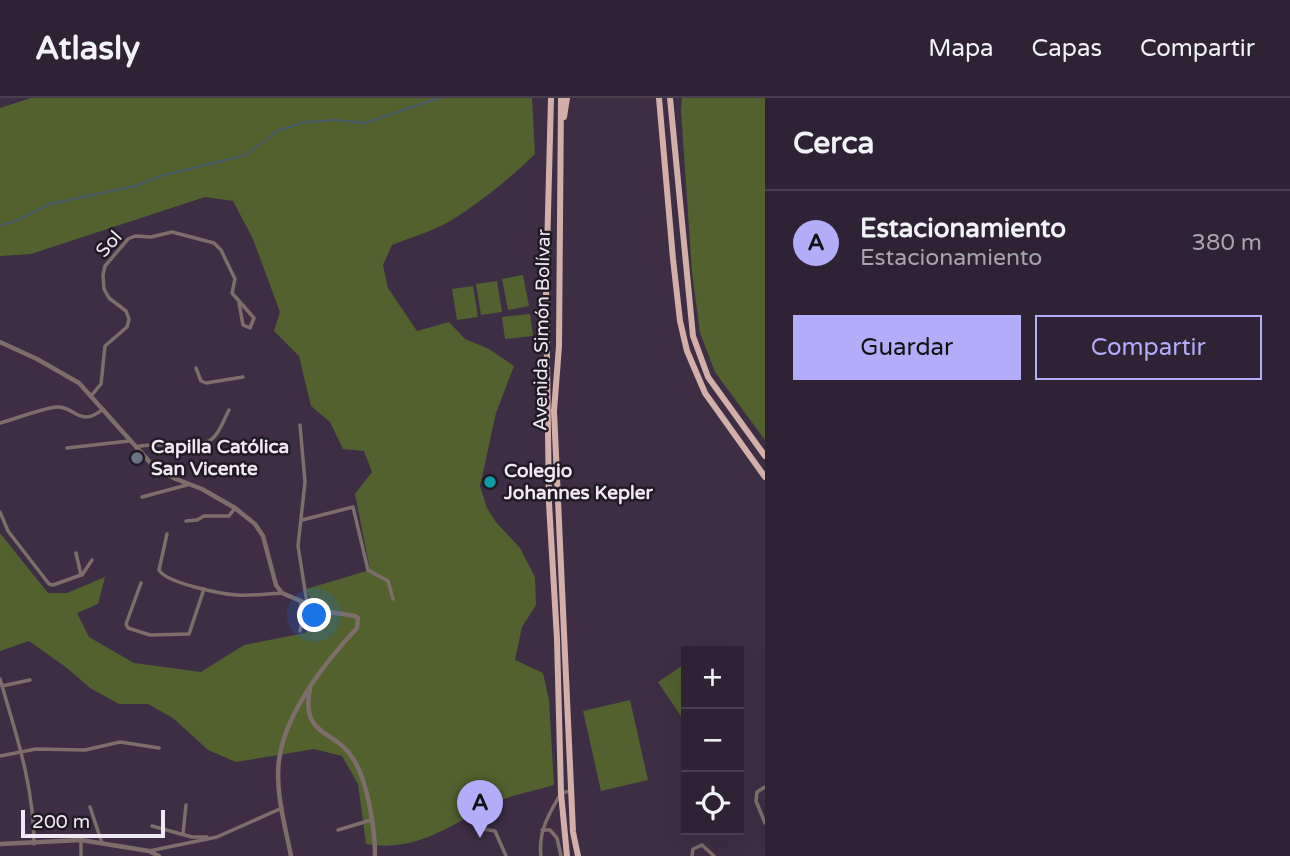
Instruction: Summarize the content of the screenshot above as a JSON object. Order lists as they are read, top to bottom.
{
  "streets": {
    "highway": ["Avenida Simón Bolívar"],
    "street": ["Sol"]
  },
  "places": ["Capilla Católica San Vicente", "Colegio Johannes Kepler"],
  "scale_bar": "200 m",
  "page": {
    "header": "Atlasly",
    "nav": ["Mapa", "Capas", "Compartir"],
    "heading": "Cerca",
    "list": [
      {
        "mark": "A",
        "name": "Estacionamiento",
        "note": "Estacionamiento",
        "value": "380 m"
      }
    ],
    "buttons": ["Guardar", "Compartir"],
    "map_buttons": ["+", "−"],
    "pins": "A",
    "scale": "200 m"
  }
}
